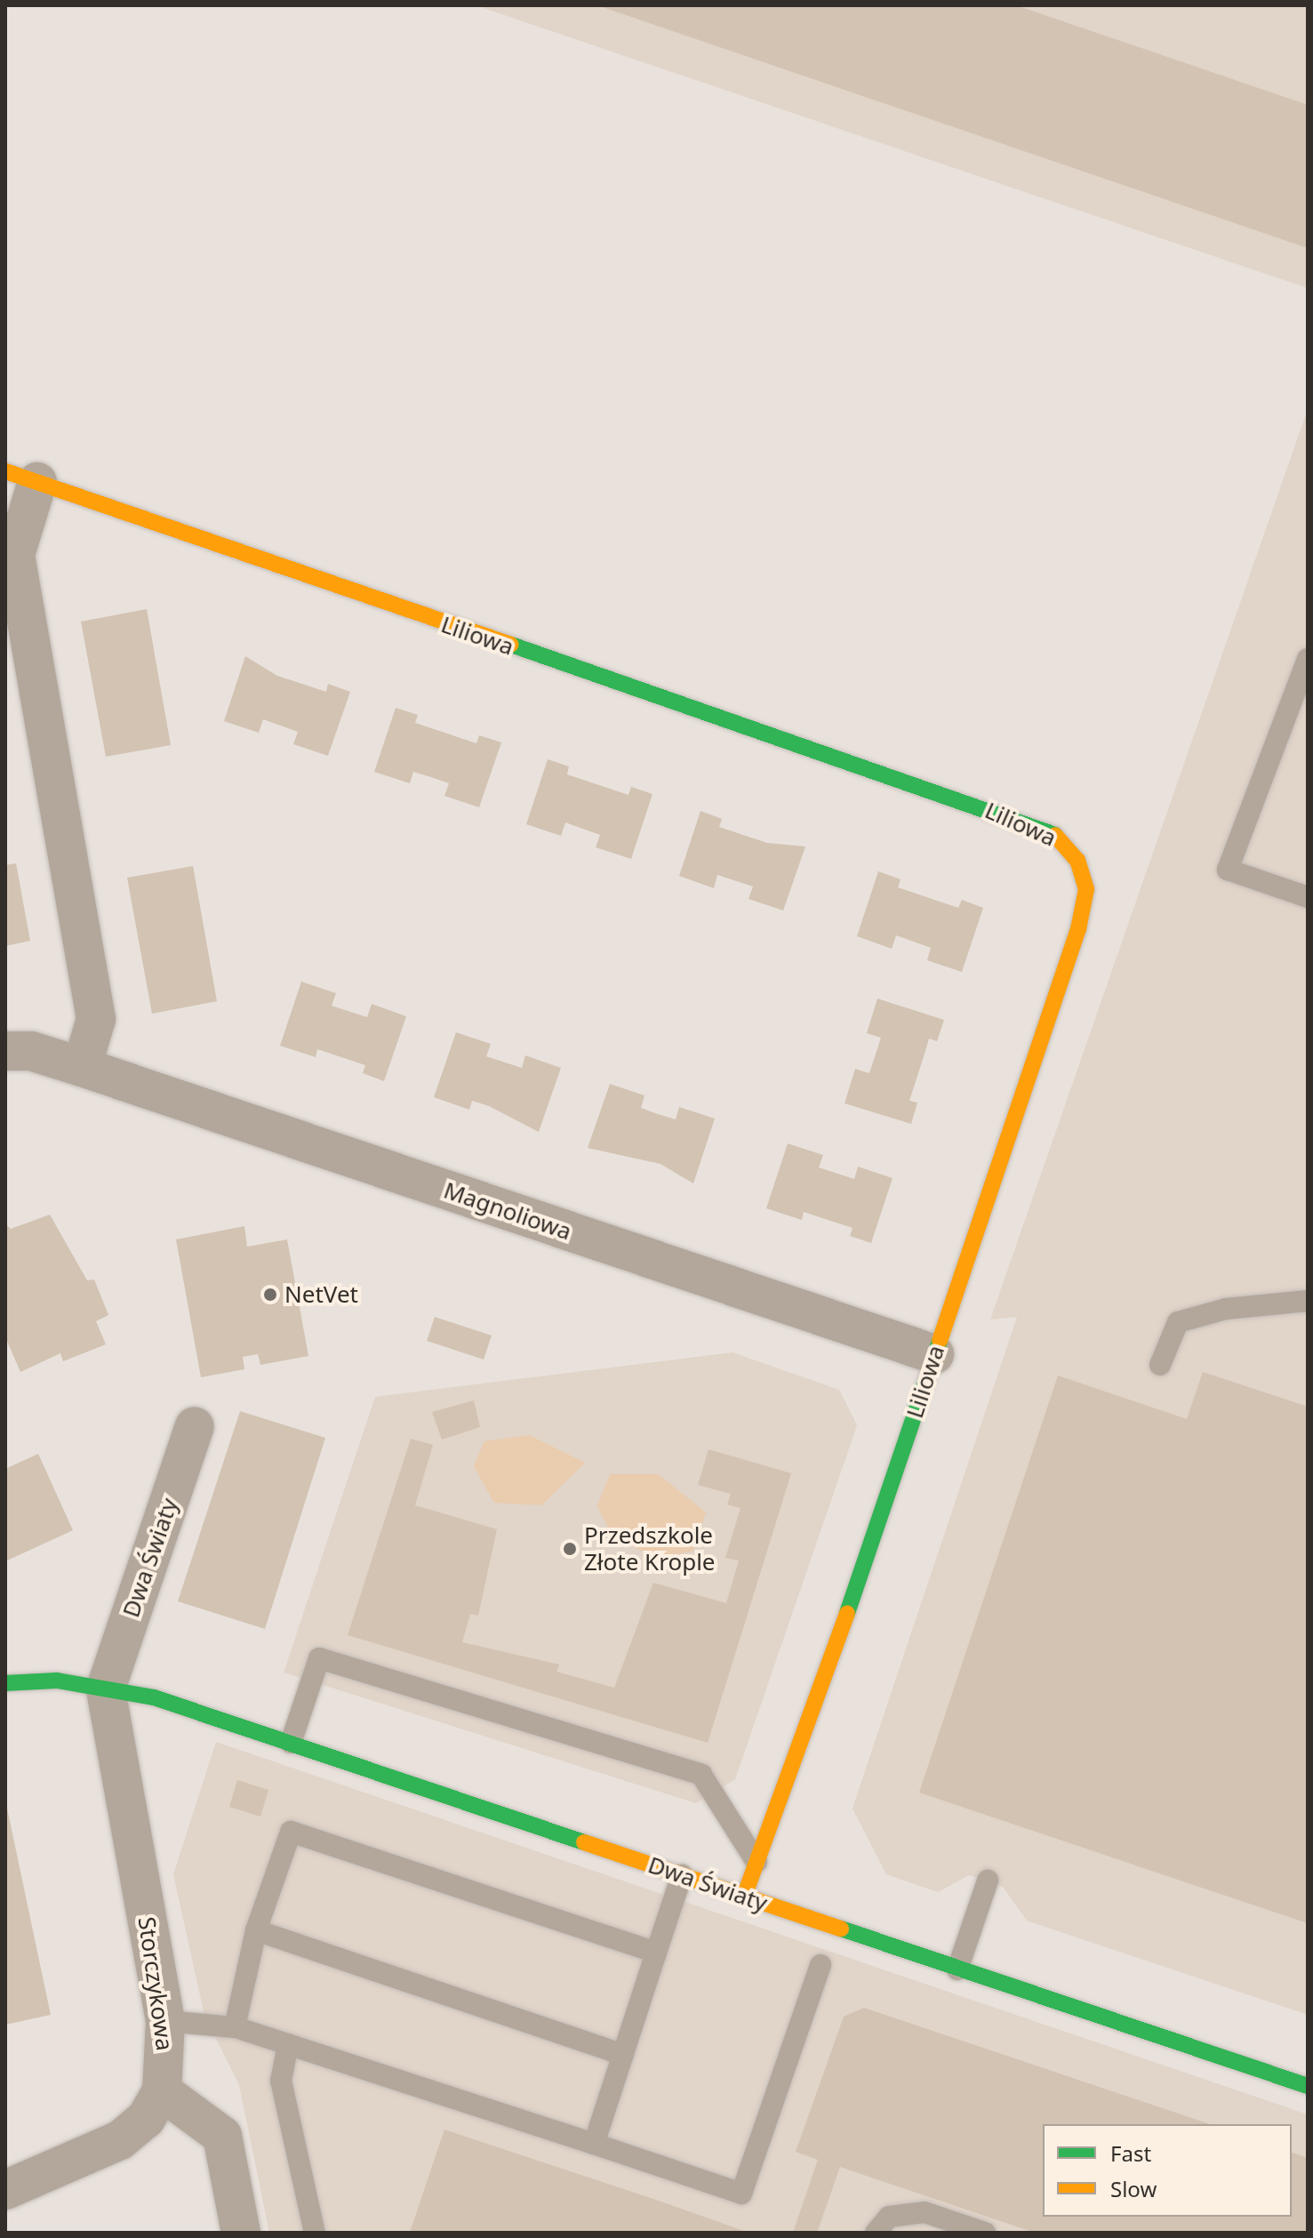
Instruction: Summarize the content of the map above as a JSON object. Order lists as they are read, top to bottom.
{
  "streets": {
    "street": [
      "Liliowa",
      "Magnoliowa",
      "Dwa Światy",
      "Storczykowa"
    ]
  },
  "crossings": [
    ["Liliowa", "Magnoliowa"],
    ["Liliowa", "Dwa Światy"],
    ["Dwa Światy", "Storczykowa"]
  ],
  "places": ["NetVet", "Przedszkole Złote Krople"],
  "legend": ["Fast", "Slow"]
}
